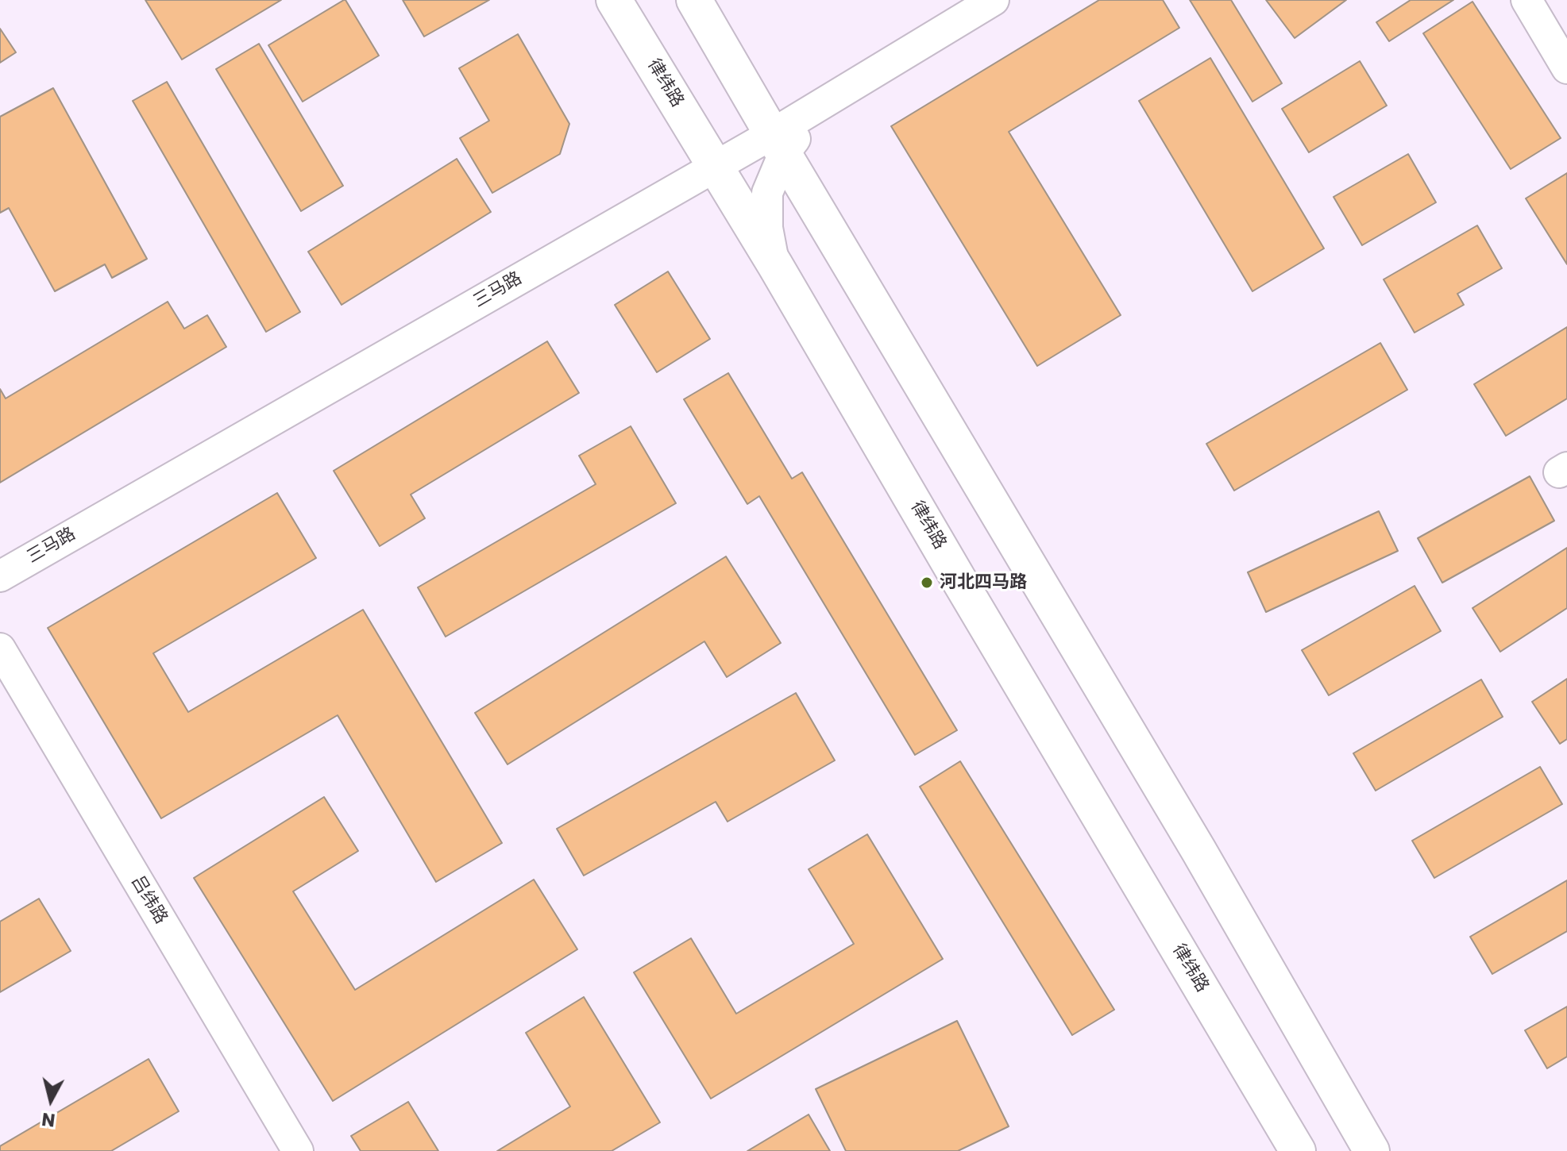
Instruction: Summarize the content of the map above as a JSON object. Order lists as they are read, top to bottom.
{
  "streets": {
    "main road": ["律纬路"],
    "street": ["三马路", "吕纬路"]
  },
  "crossings": [
    ["律纬路", "三马路"]
  ],
  "places": ["河北四马路"],
  "north": "bottom"
}
